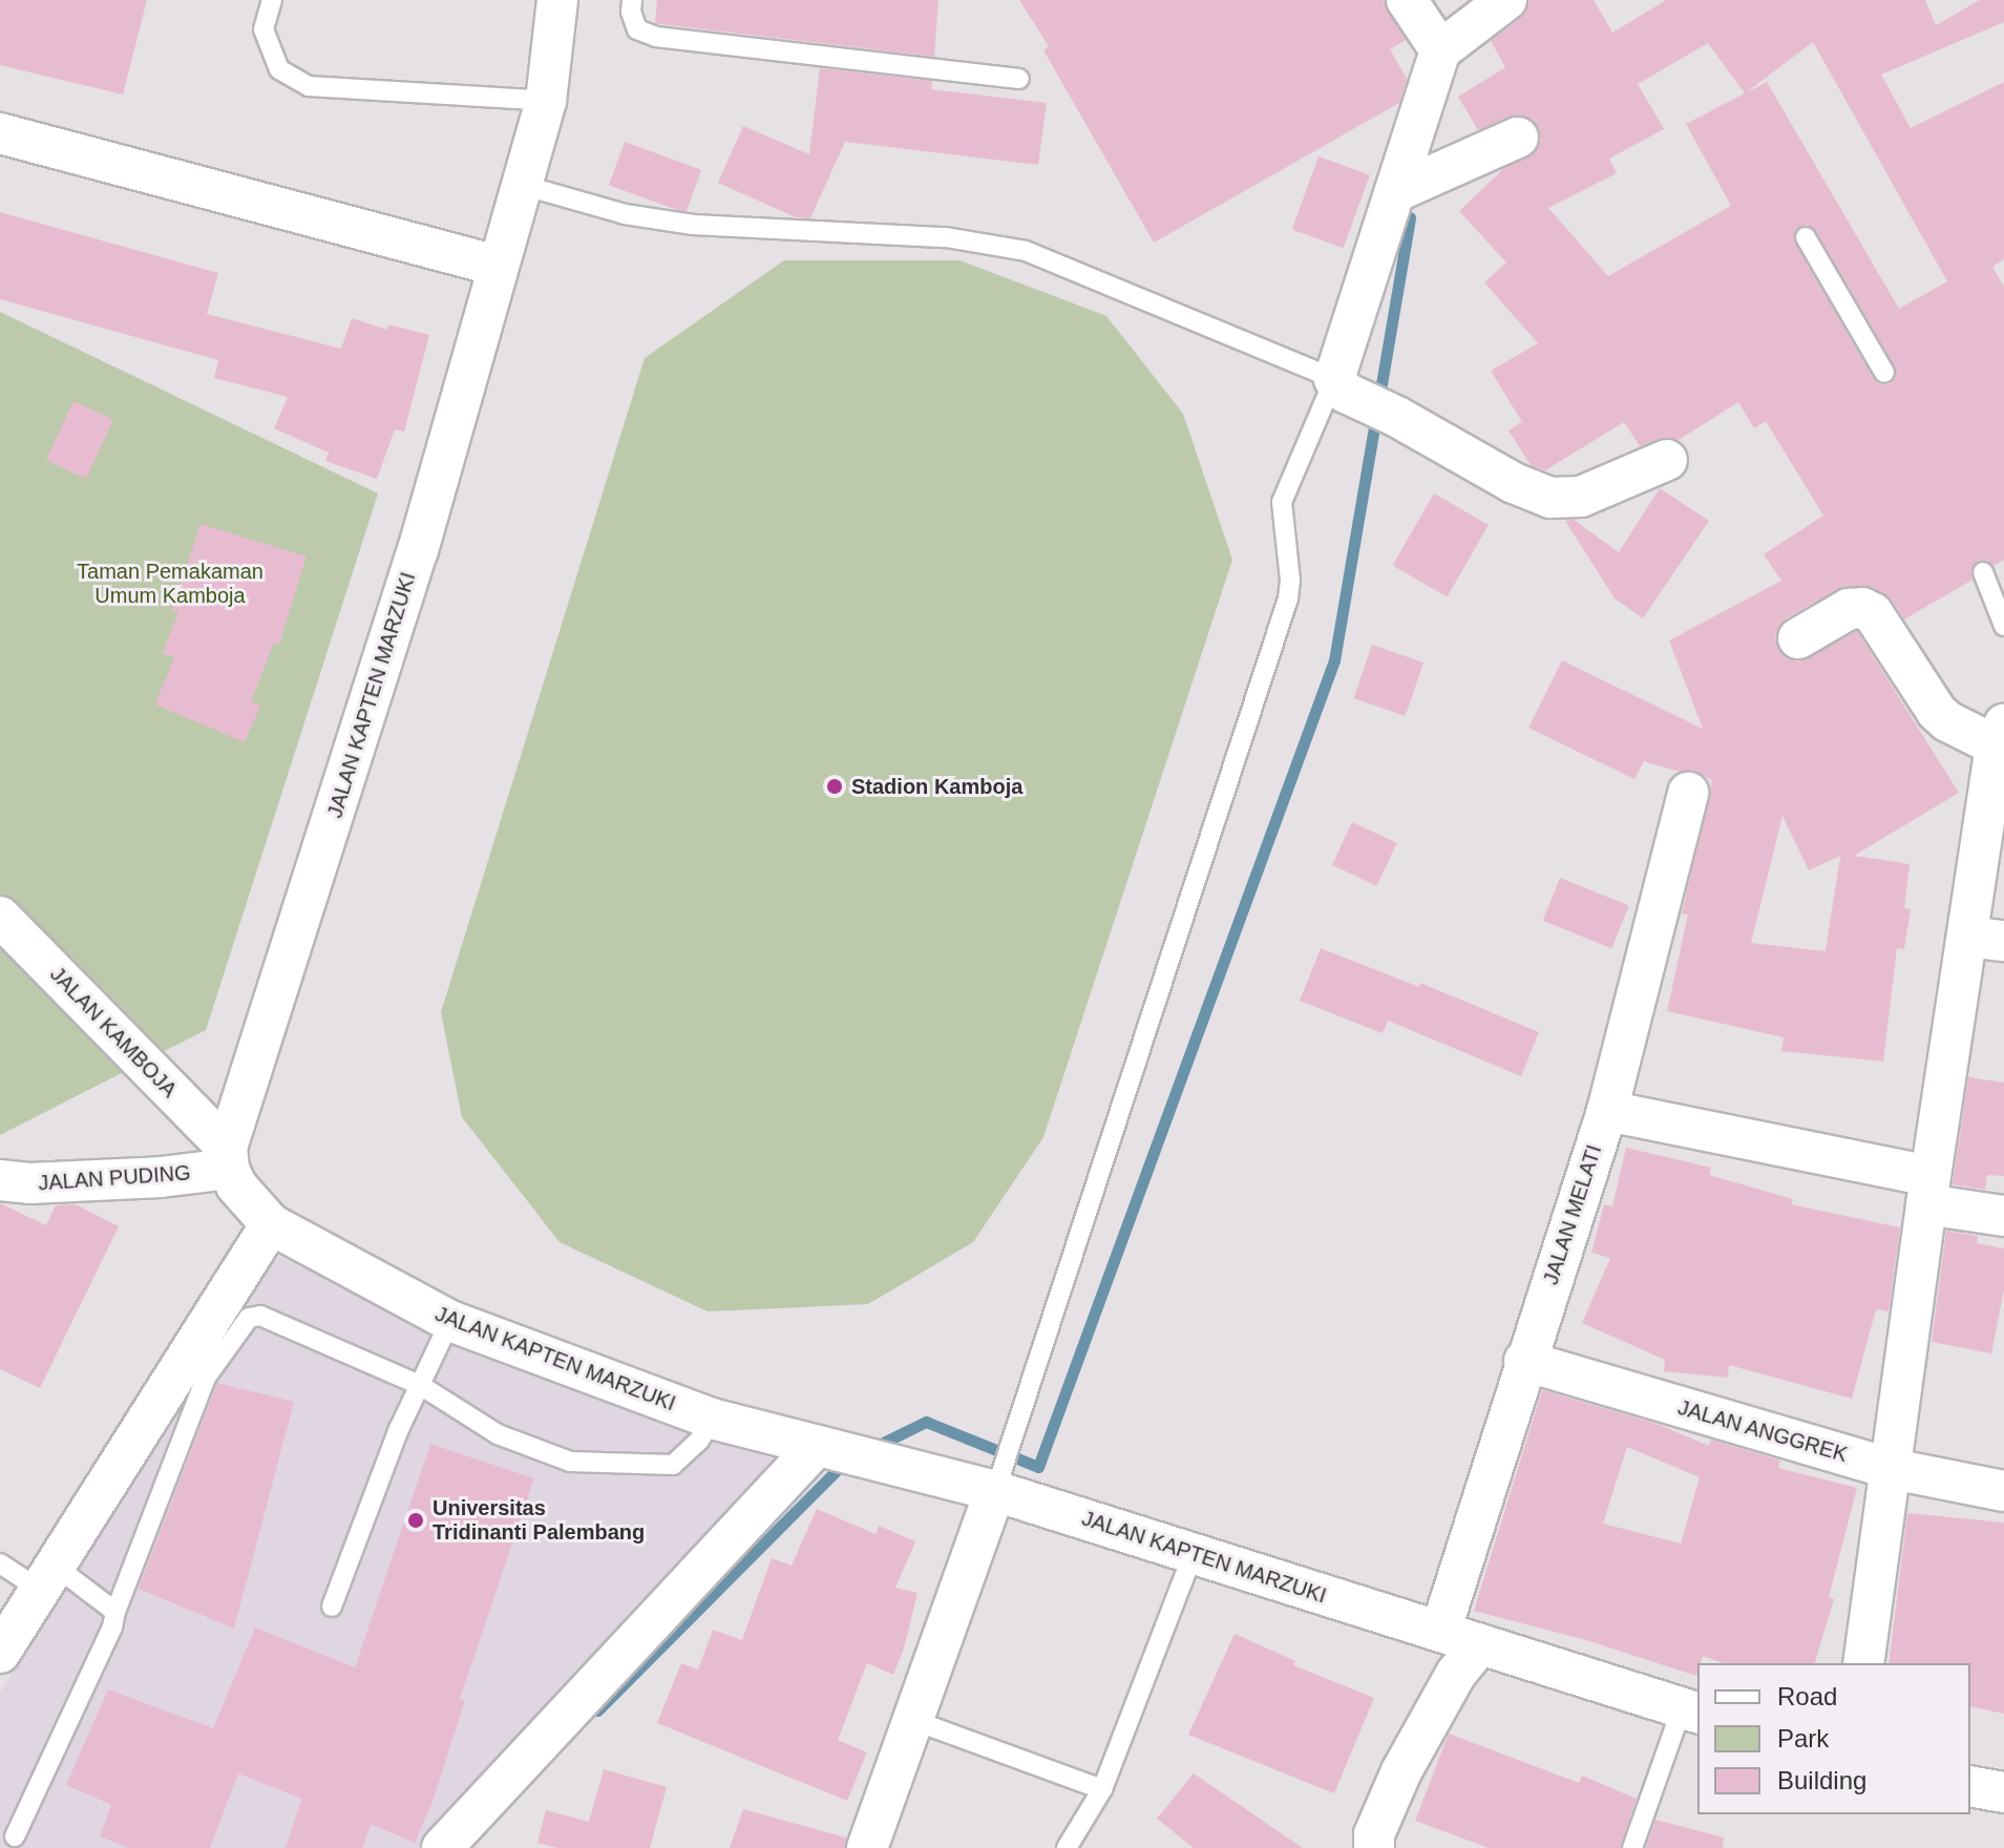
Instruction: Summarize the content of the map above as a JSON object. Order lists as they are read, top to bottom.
{
  "streets": {
    "street": [
      "JALAN KAPTEN MARZUKI",
      "JALAN KAMBOJA",
      "JALAN PUDING",
      "JALAN MELATI",
      "JALAN ANGGREK"
    ]
  },
  "crossings": [
    ["JALAN KAPTEN MARZUKI", "JALAN KAMBOJA"],
    ["JALAN KAPTEN MARZUKI", "JALAN PUDING"],
    ["JALAN KAPTEN MARZUKI", "JALAN MELATI"],
    ["JALAN KAMBOJA", "JALAN PUDING"],
    ["JALAN MELATI", "JALAN ANGGREK"]
  ],
  "parks": ["Taman Pemakaman Umum Kamboja"],
  "places": ["Stadion Kamboja", "Universitas Tridinanti Palembang"],
  "legend": ["Road", "Park", "Building"]
}
